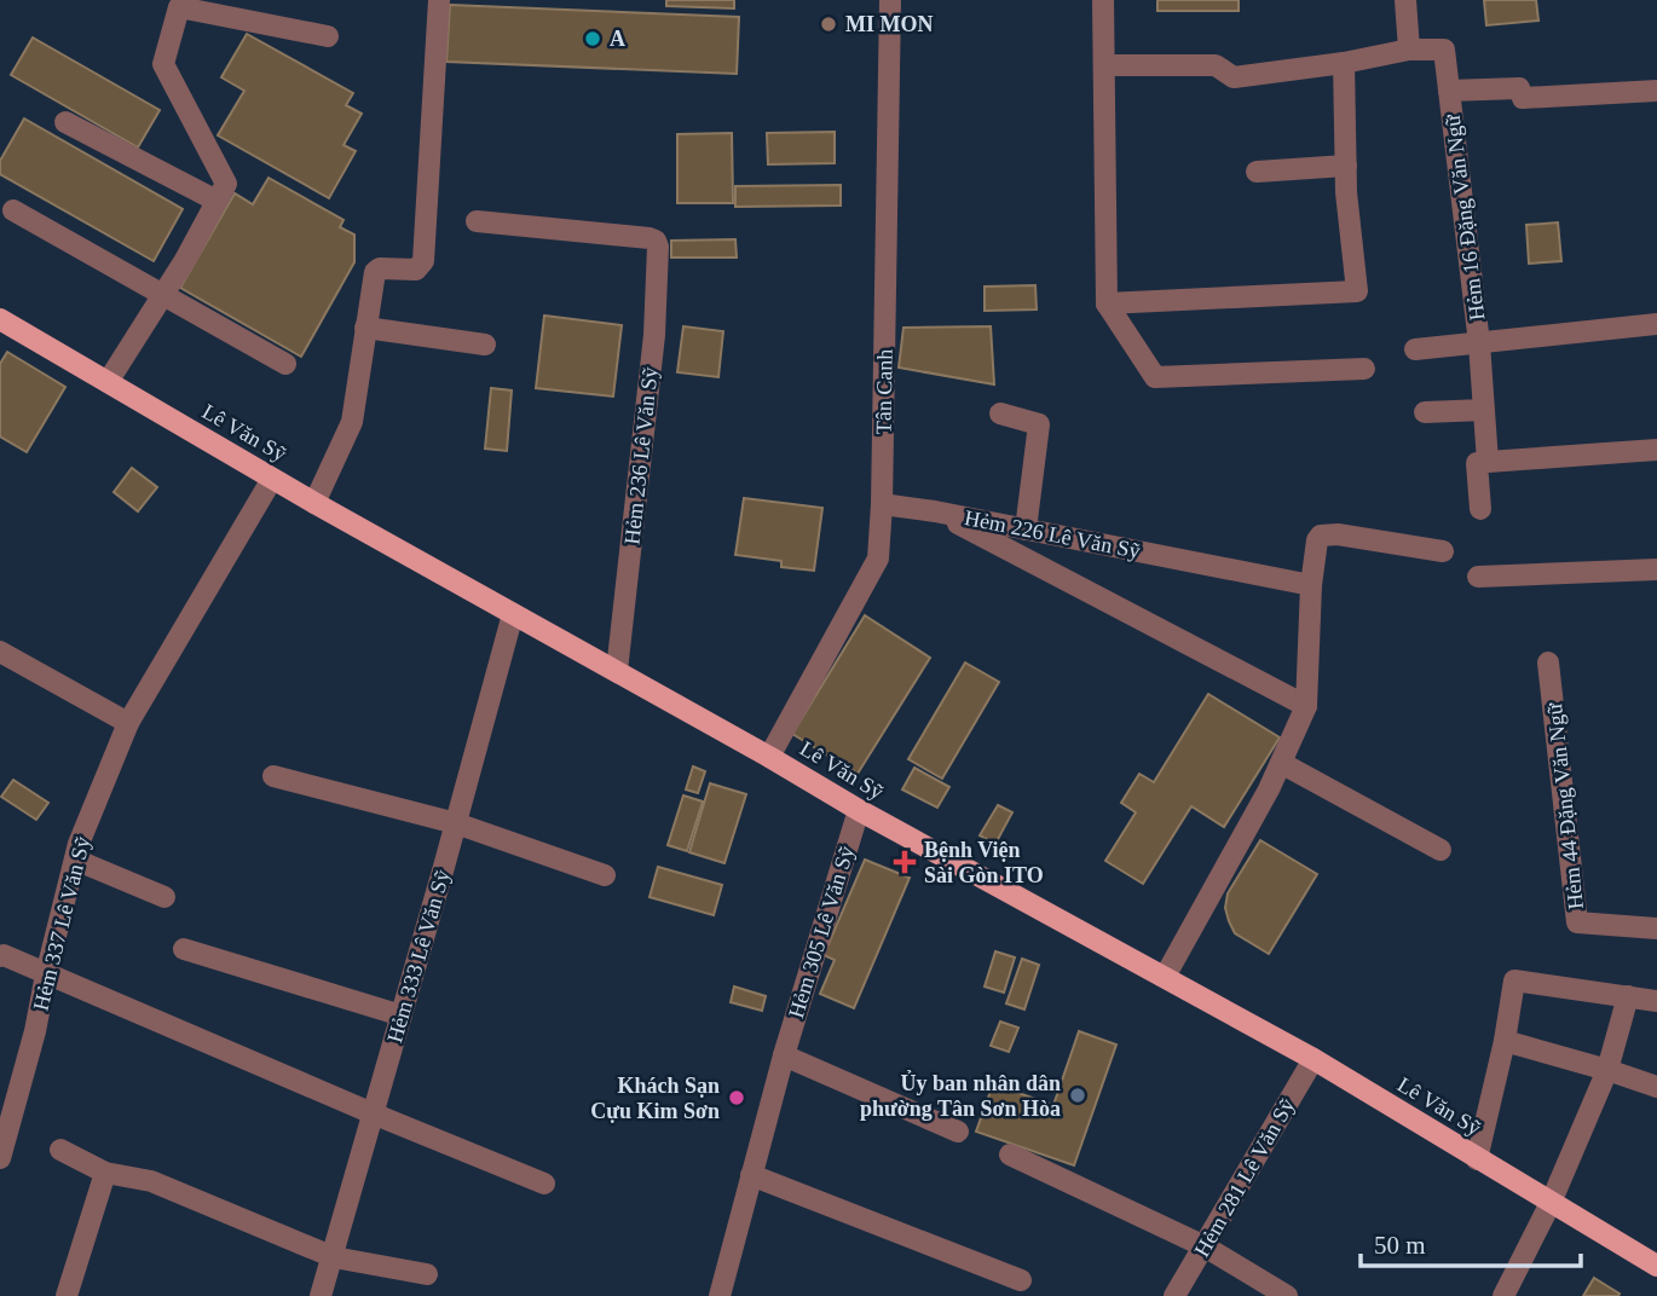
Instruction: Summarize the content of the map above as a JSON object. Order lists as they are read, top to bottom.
{
  "streets": {
    "main road": ["Lê Văn Sỹ"],
    "street": [
      "Hẻm 16 Đặng Văn Ngữ",
      "Tân Canh",
      "Hẻm 236 Lê Văn Sỹ",
      "Hẻm 226 Lê Văn Sỹ",
      "Hẻm 44 Đặng Văn Ngữ",
      "Hẻm 337 Lê Văn Sỹ",
      "Hẻm 305 Lê Văn Sỹ",
      "Hẻm 333 Lê Văn Sỹ",
      "Hẻm 281 Lê Văn Sỹ"
    ]
  },
  "crossings": [
    ["Tân Canh", "Lê Văn Sỹ"],
    ["Lê Văn Sỹ", "Hẻm 236 Lê Văn Sỹ"],
    ["Lê Văn Sỹ", "Hẻm 337 Lê Văn Sỹ"],
    ["Lê Văn Sỹ", "Hẻm 305 Lê Văn Sỹ"],
    ["Lê Văn Sỹ", "Hẻm 333 Lê Văn Sỹ"],
    ["Lê Văn Sỹ", "Hẻm 281 Lê Văn Sỹ"]
  ],
  "places": {
    "other": [
      "MI MON",
      "A",
      "Ủy ban nhân dân phường Tân Sơn Hòa",
      "Khách Sạn Cựu Kim Sơn"
    ],
    "health": ["Bệnh Viện Sài Gòn ITO"]
  },
  "scale_bar": "50 m"
}
